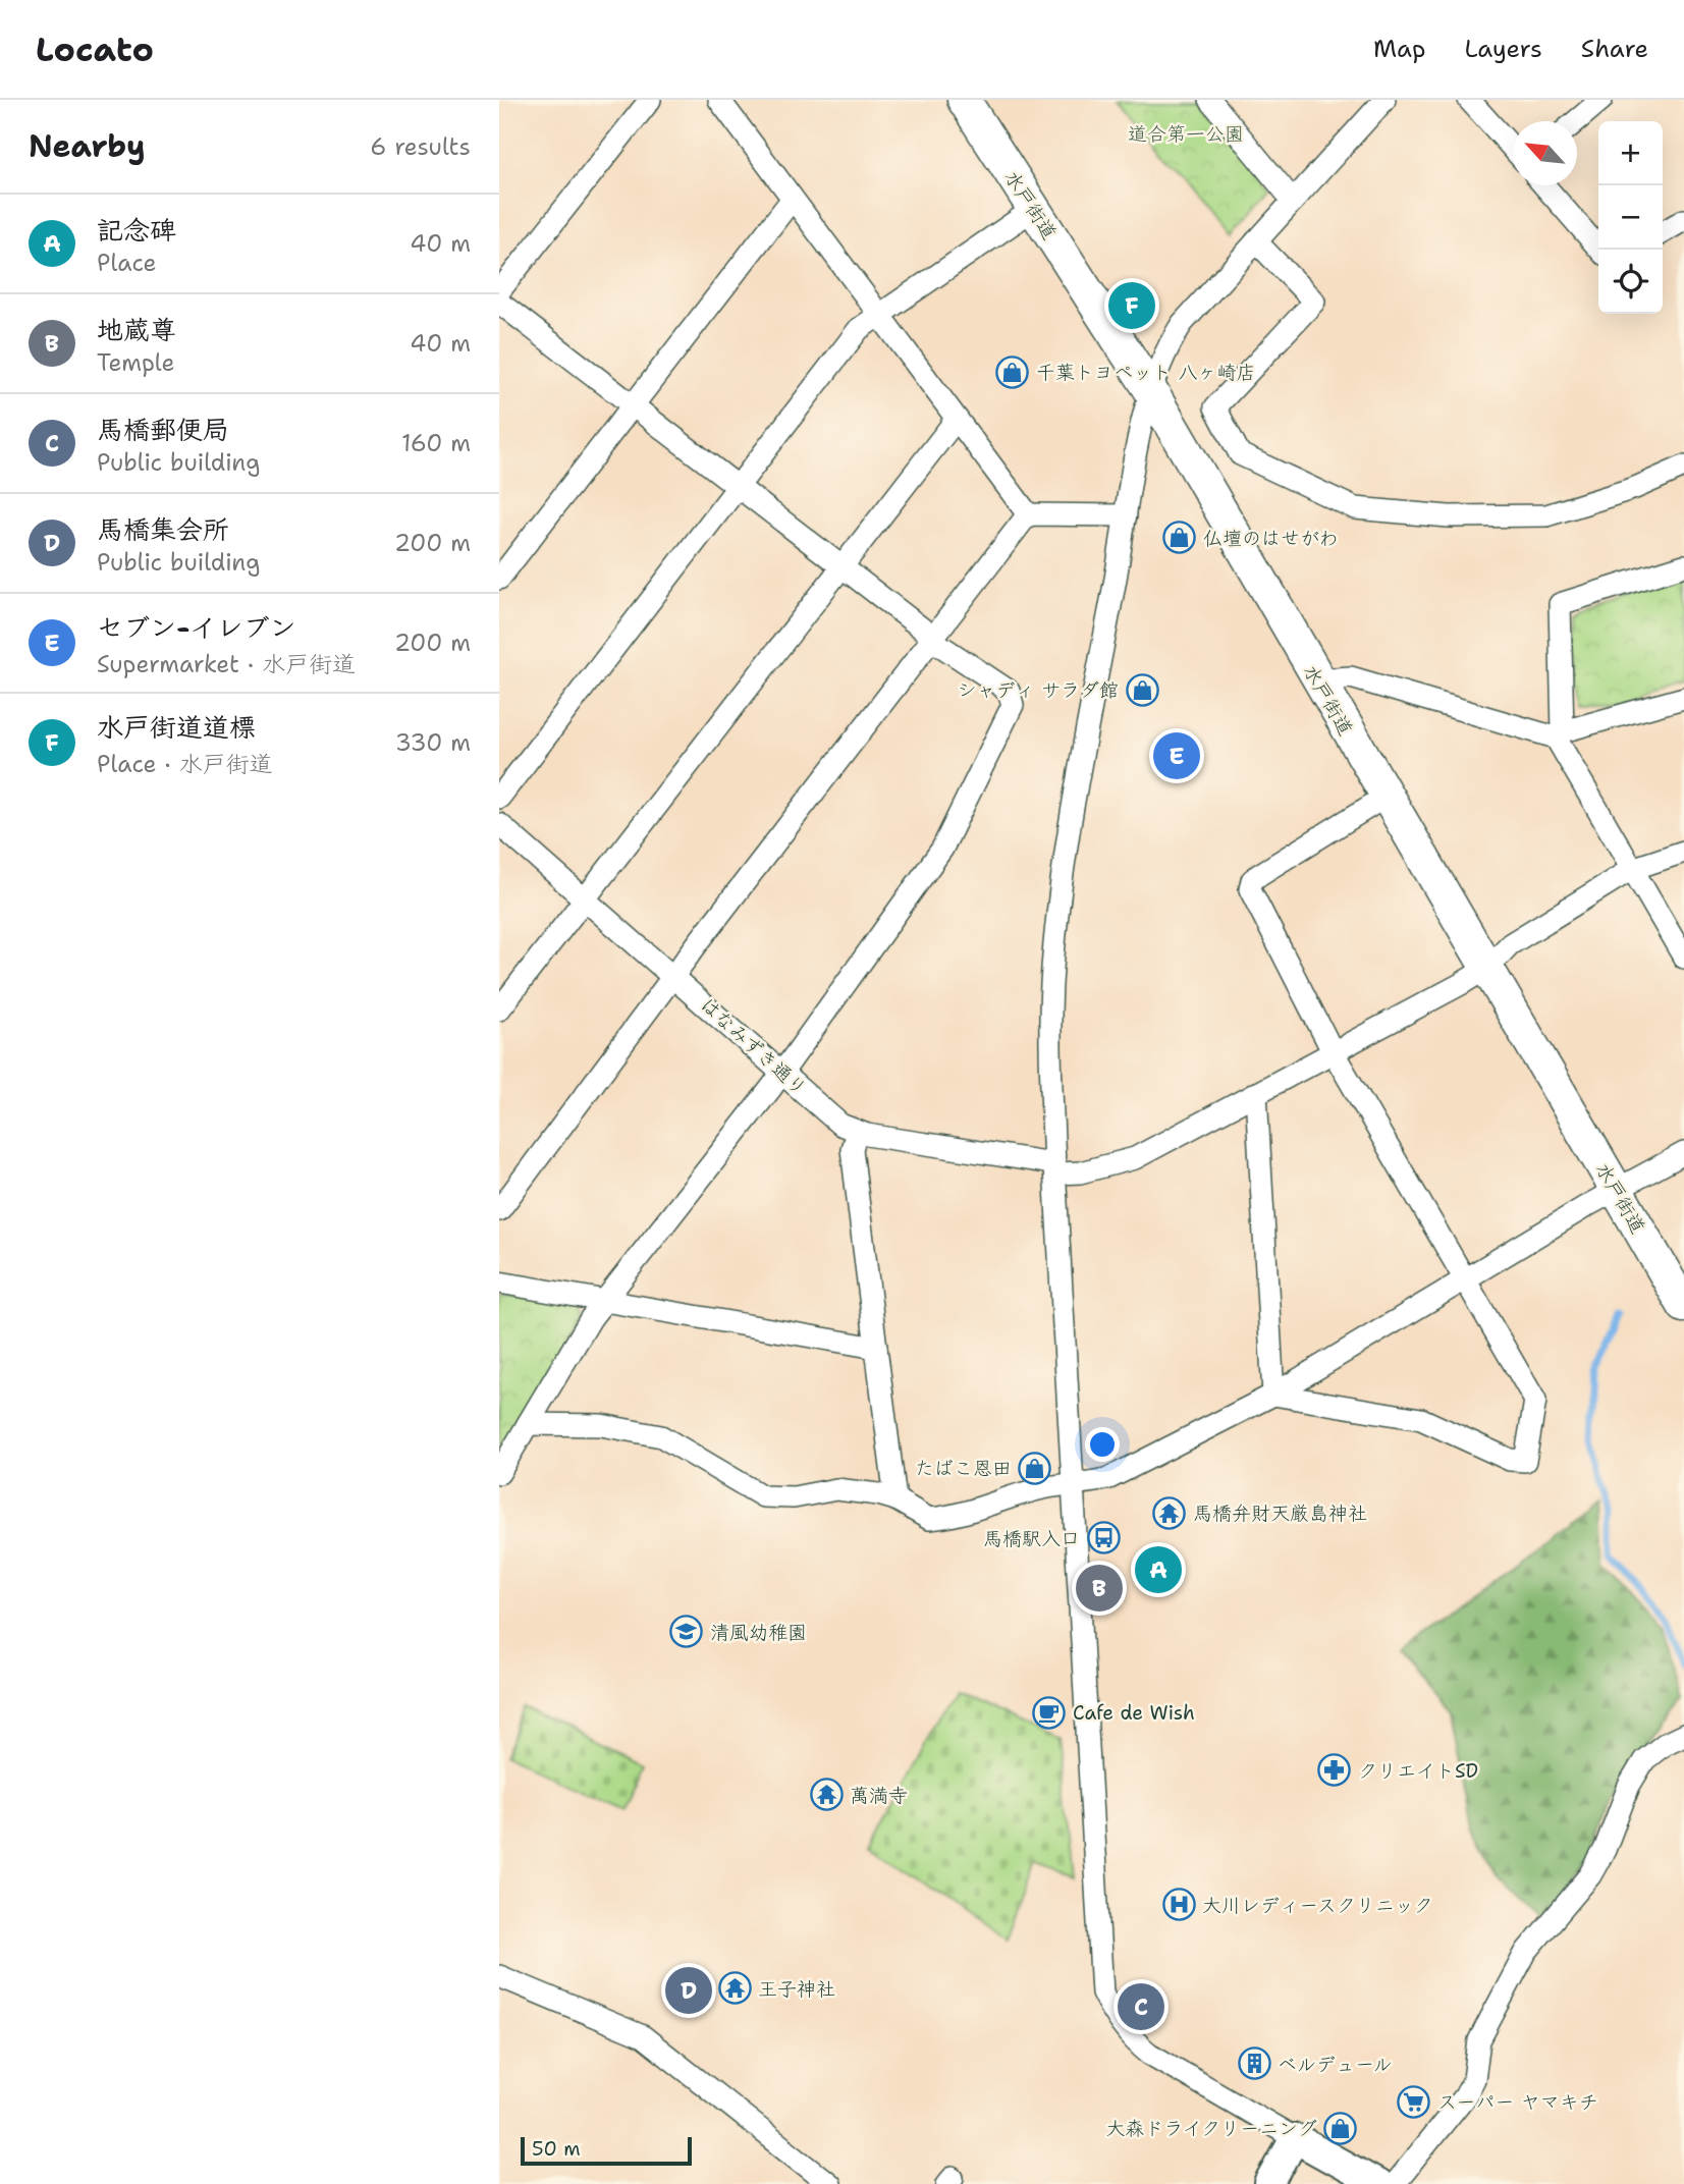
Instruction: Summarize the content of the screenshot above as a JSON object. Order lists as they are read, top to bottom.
{
  "streets": {
    "highway": ["水戸街道"],
    "street": ["はなみずき通り"]
  },
  "parks": ["道合第一公園"],
  "places": {
    "shop": [
      "千葉トヨペット 八ヶ崎店",
      "仏壇のはせがわ",
      "シャディ サラダ館",
      "たばこ恩田",
      "大森ドライクリーニング"
    ],
    "temple": ["馬橋弁財天厳島神社", "萬満寺", "王子神社"],
    "bus stop": ["馬橋駅入口"],
    "school or university": ["清風幼稚園"],
    "cafe": ["Cafe de Wish"],
    "pharmacy": ["クリエイトSD"],
    "hospital": ["大川レディースクリニック"],
    "building": ["ベルデュール"],
    "supermarket": ["スーパー ヤマキチ"]
  },
  "scale_bar": "50 m",
  "north": "top left",
  "page": {
    "header": "Locato",
    "nav": ["Map", "Layers", "Share"],
    "heading": ["Nearby", "6 results"],
    "map_buttons": ["+", "−"],
    "list": [
      {
        "mark": "A",
        "name": "記念碑",
        "note": "Place",
        "value": "40 m"
      },
      {
        "mark": "B",
        "name": "地蔵尊",
        "note": "Temple",
        "value": "40 m"
      },
      {
        "mark": "C",
        "name": "馬橋郵便局",
        "note": "Public building",
        "value": "160 m"
      },
      {
        "mark": "D",
        "name": "馬橋集会所",
        "note": "Public building",
        "value": "200 m"
      },
      {
        "mark": "E",
        "name": "セブン-イレブン",
        "note": "Supermarket · 水戸街道",
        "value": "200 m"
      },
      {
        "mark": "F",
        "name": "水戸街道道標",
        "note": "Place · 水戸街道",
        "value": "330 m"
      }
    ],
    "pins": [
      "F",
      "E",
      "A",
      "B",
      "D",
      "C"
    ],
    "scale": "50 m"
  }
}
